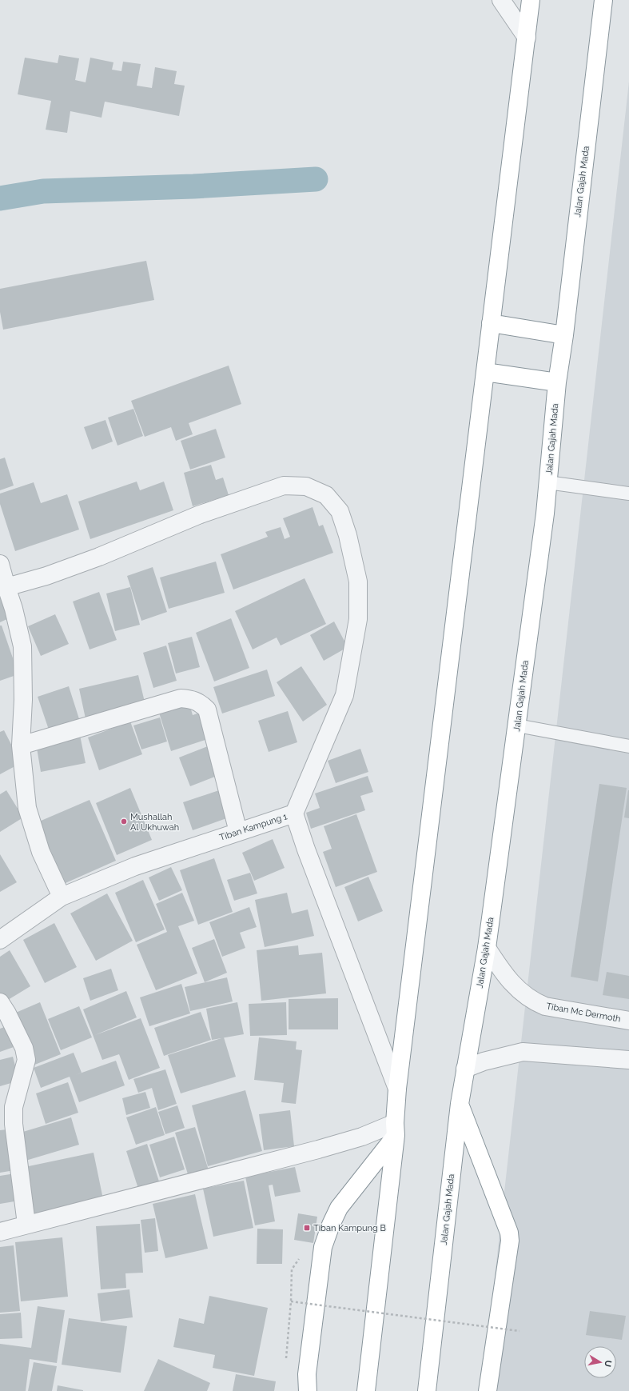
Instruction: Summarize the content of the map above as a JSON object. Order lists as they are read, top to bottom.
{
  "streets": {
    "highway": ["Jalan Gajah Mada"],
    "street": ["Tiban Kampung 1", "Tiban Mc Dermoth"]
  },
  "crossings": [
    ["Jalan Gajah Mada", "Tiban Mc Dermoth"]
  ],
  "places": {
    "other": ["Mushallah Al Ukhuwah"],
    "transit": ["Tiban Kampung B"]
  },
  "north": "right"
}
